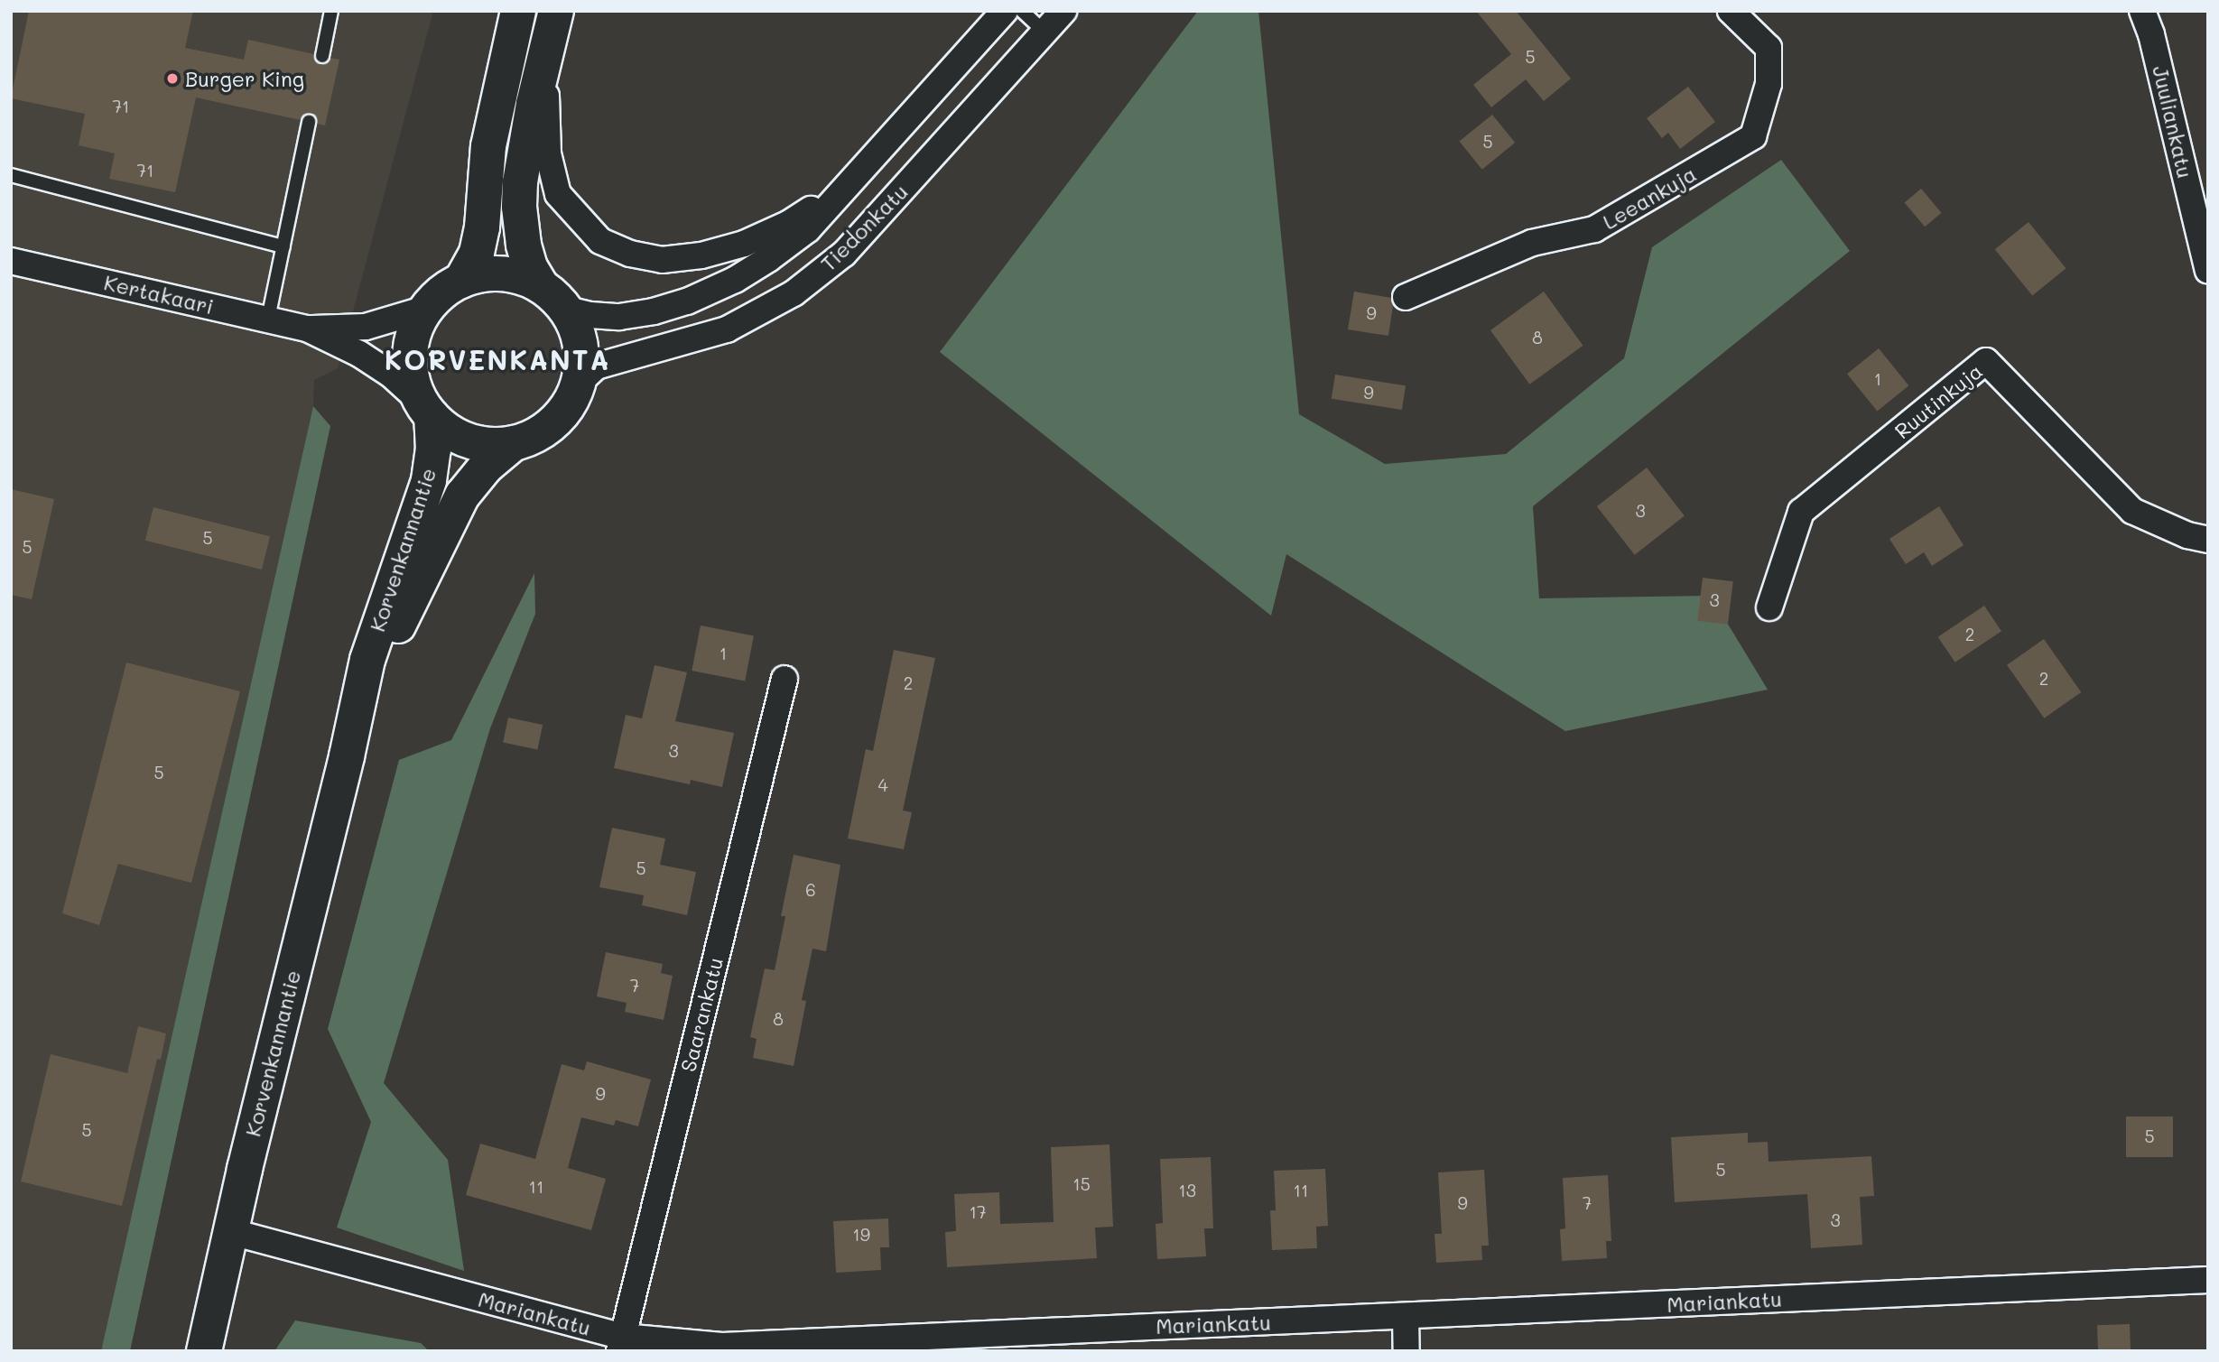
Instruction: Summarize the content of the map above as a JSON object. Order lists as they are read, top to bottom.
{
  "streets": {
    "main road": ["Korvenkannantie"],
    "street": [
      "Juuliankatu",
      "Leeankuja",
      "Tiedonkatu",
      "Kertakaari",
      "Ruutinkuja",
      "Saarankatu",
      "Mariankatu"
    ]
  },
  "crossings": [
    ["Tiedonkatu", "Kertakaari"],
    ["Tiedonkatu", "Korvenkannantie"],
    ["Kertakaari", "Korvenkannantie"],
    ["Korvenkannantie", "Mariankatu"],
    ["Saarankatu", "Mariankatu"]
  ],
  "districts": ["KORVENKANTA"],
  "places": ["Burger King"],
  "house_numbers": [
    "5",
    "71",
    "5",
    "71",
    "9",
    "8",
    "1",
    "9",
    "3",
    "5",
    "5",
    "3",
    "2",
    "1",
    "2",
    "2",
    "3",
    "5",
    "4",
    "5",
    "6",
    "7",
    "8",
    "9",
    "5",
    "5",
    "5",
    "15",
    "11",
    "13",
    "11",
    "9",
    "7",
    "17",
    "3",
    "19"
  ]
}
